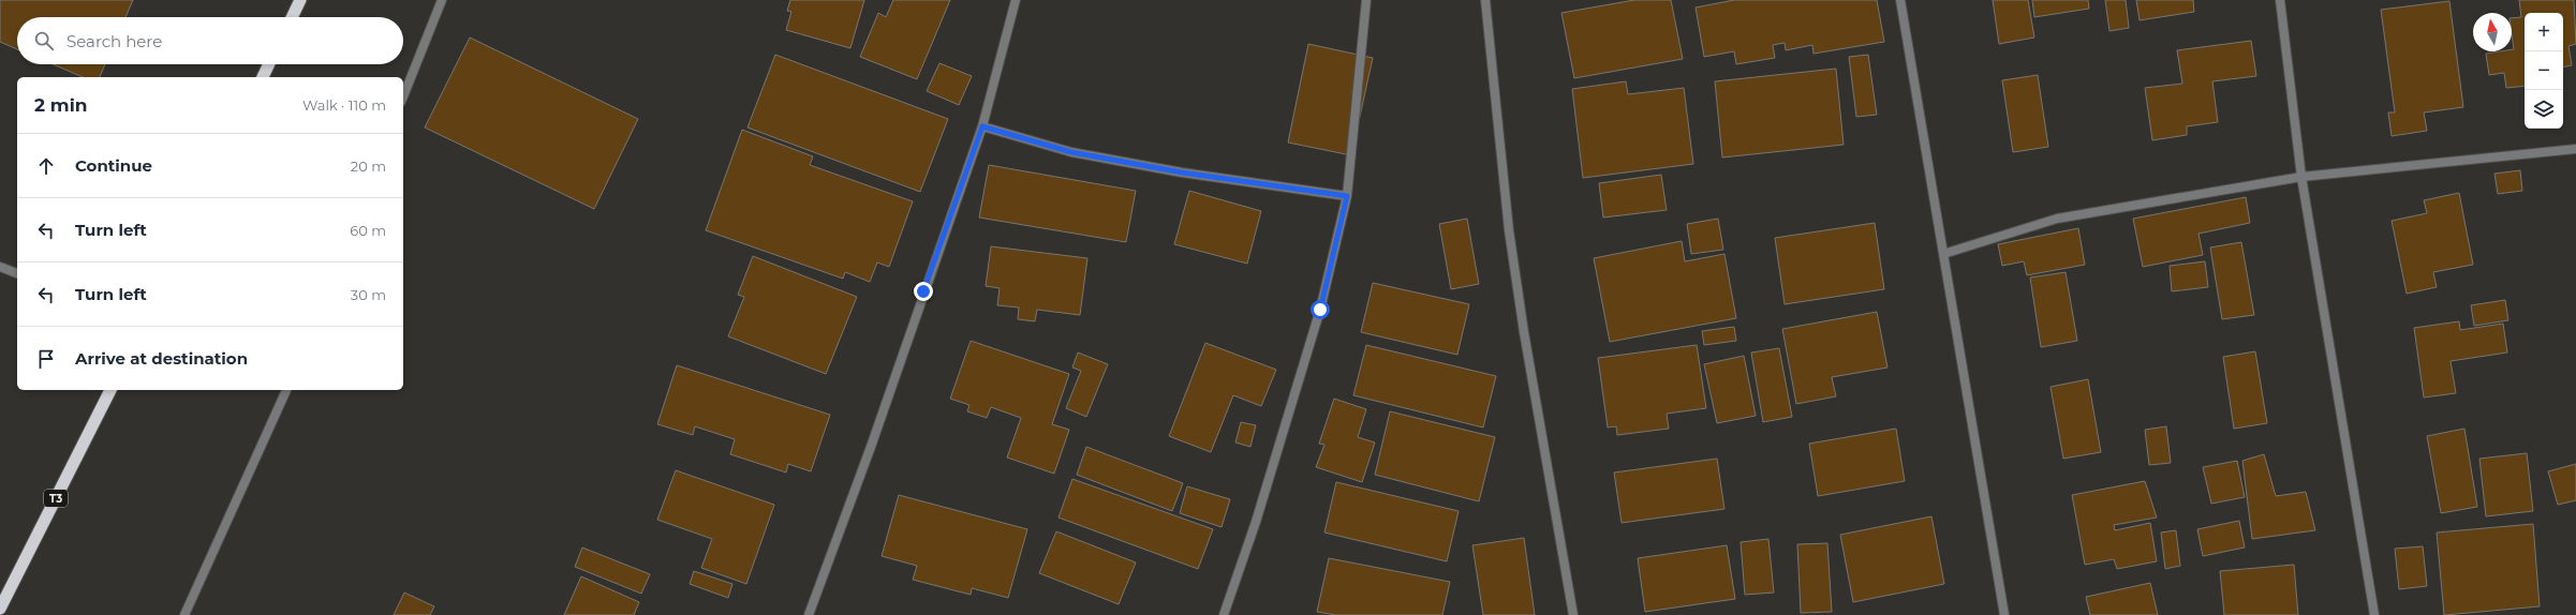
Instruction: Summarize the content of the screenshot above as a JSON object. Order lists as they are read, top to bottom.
{
  "streets": {
    "highway": ["T3"]
  },
  "north": "top",
  "page": {
    "map_buttons": ["+", "−"],
    "search": "Search here",
    "heading": ["2 min", "Walk · 110 m"],
    "list": [
      ["Continue", "20 m"],
      ["Turn left", "60 m"],
      ["Turn left", "30 m"],
      "Arrive at destination"
    ]
  }
}
